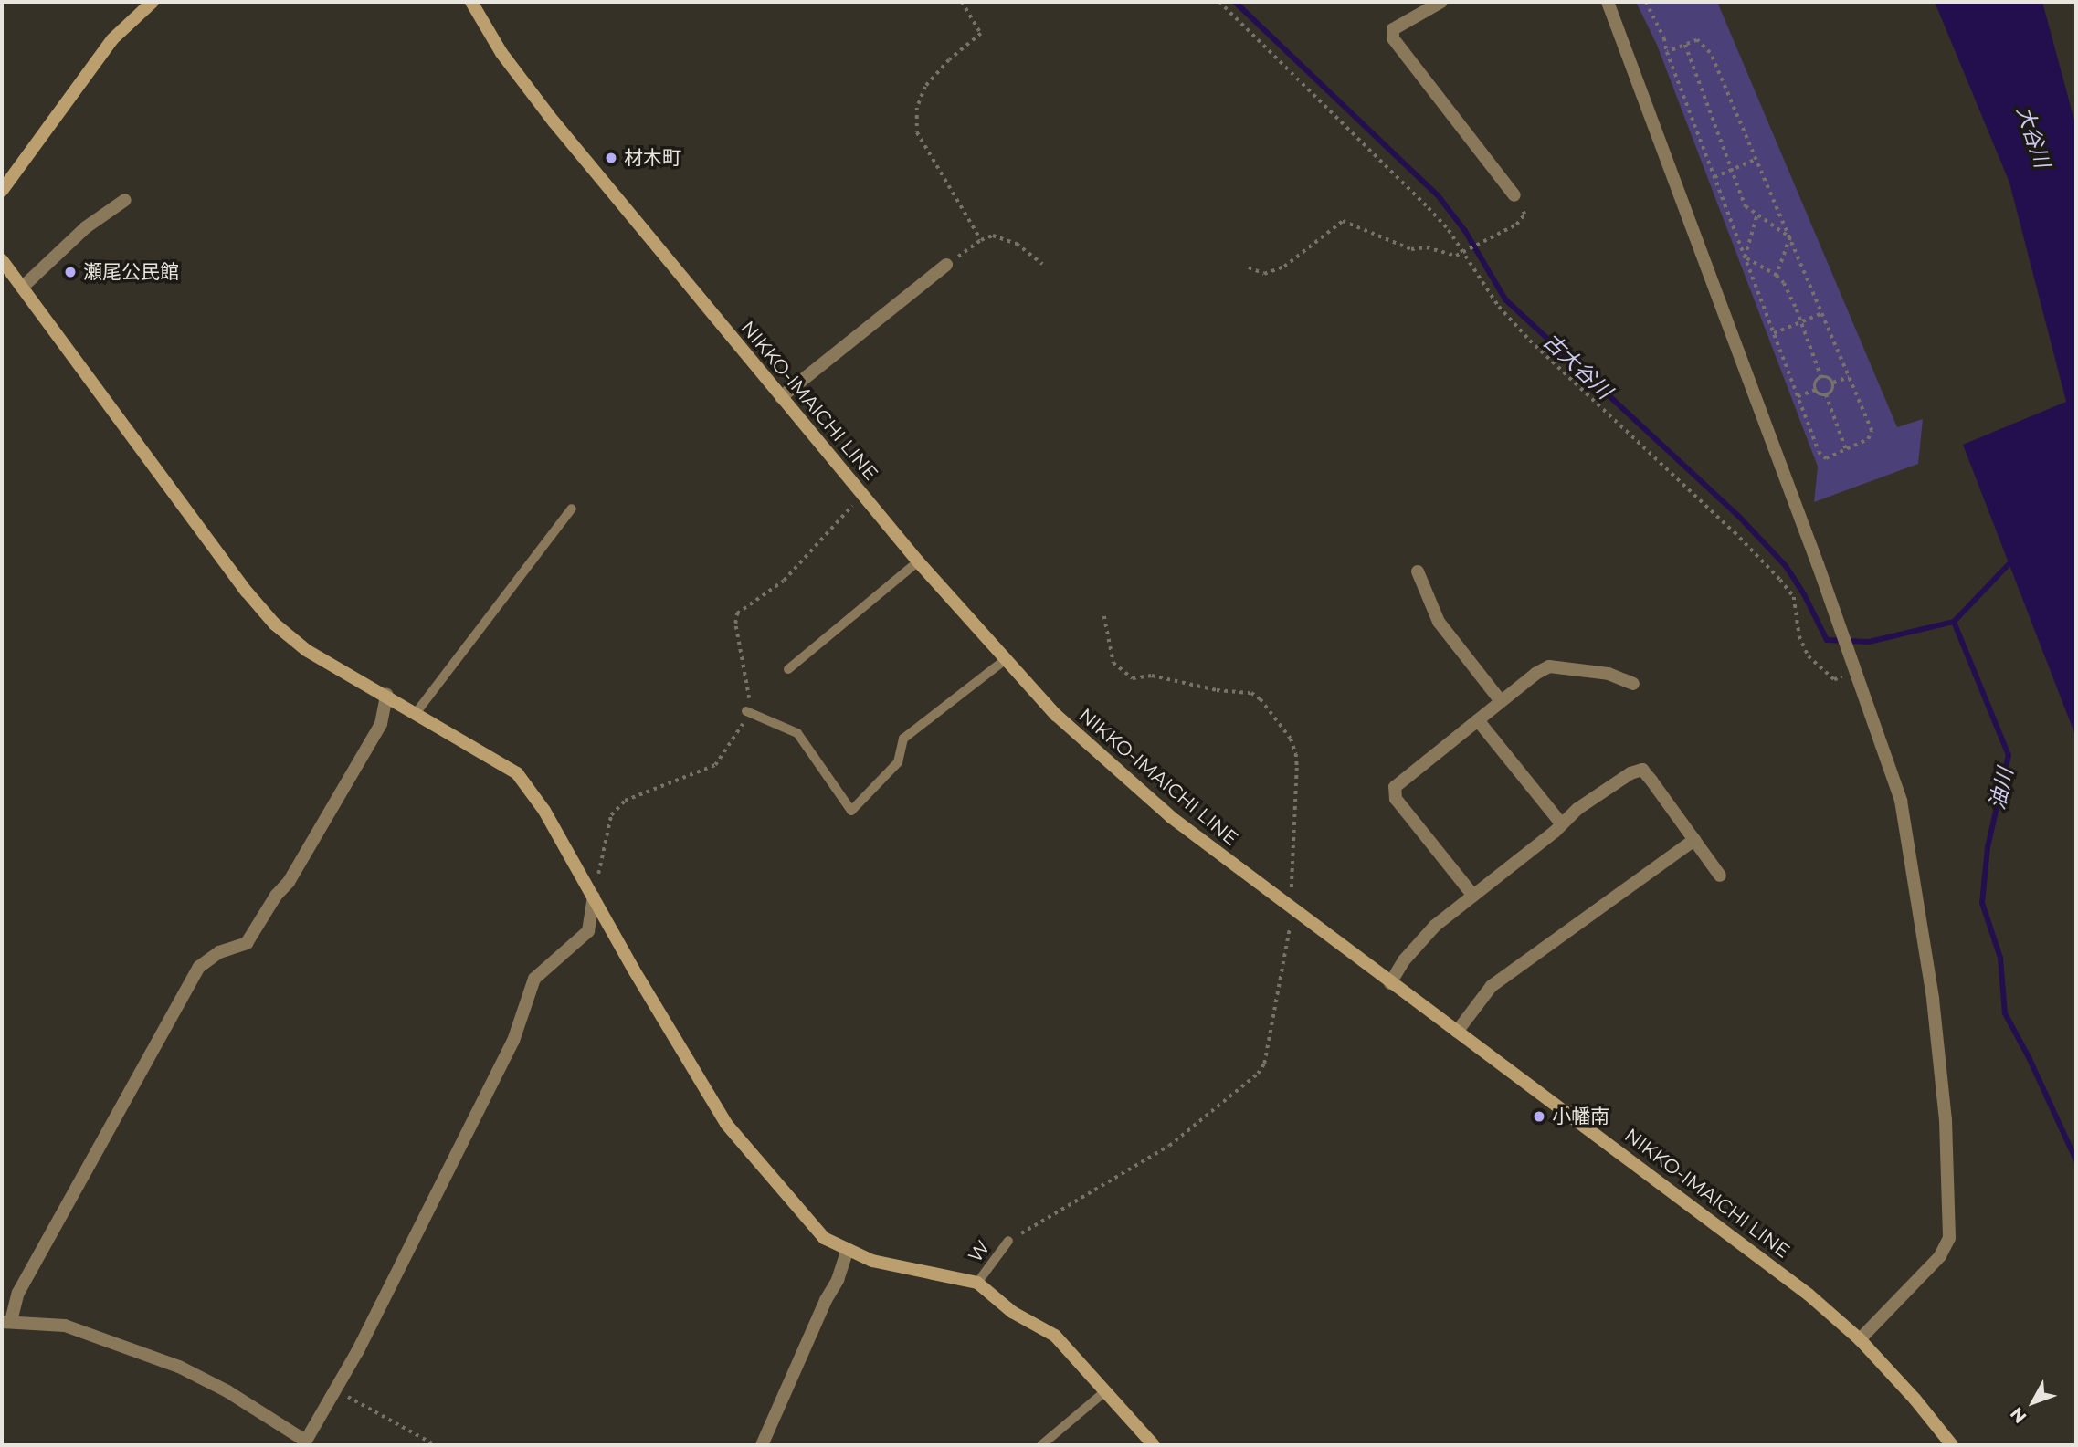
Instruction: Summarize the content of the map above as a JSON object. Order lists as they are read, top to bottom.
{
  "streets": {
    "main road": ["NIKKO-IMAICHI LINE"],
    "lane": ["W"]
  },
  "water": ["大谷川", "古大谷川", "油川"],
  "places": ["材木町", "瀬尾公民館", "小幡南"],
  "north": "bottom left"
}
